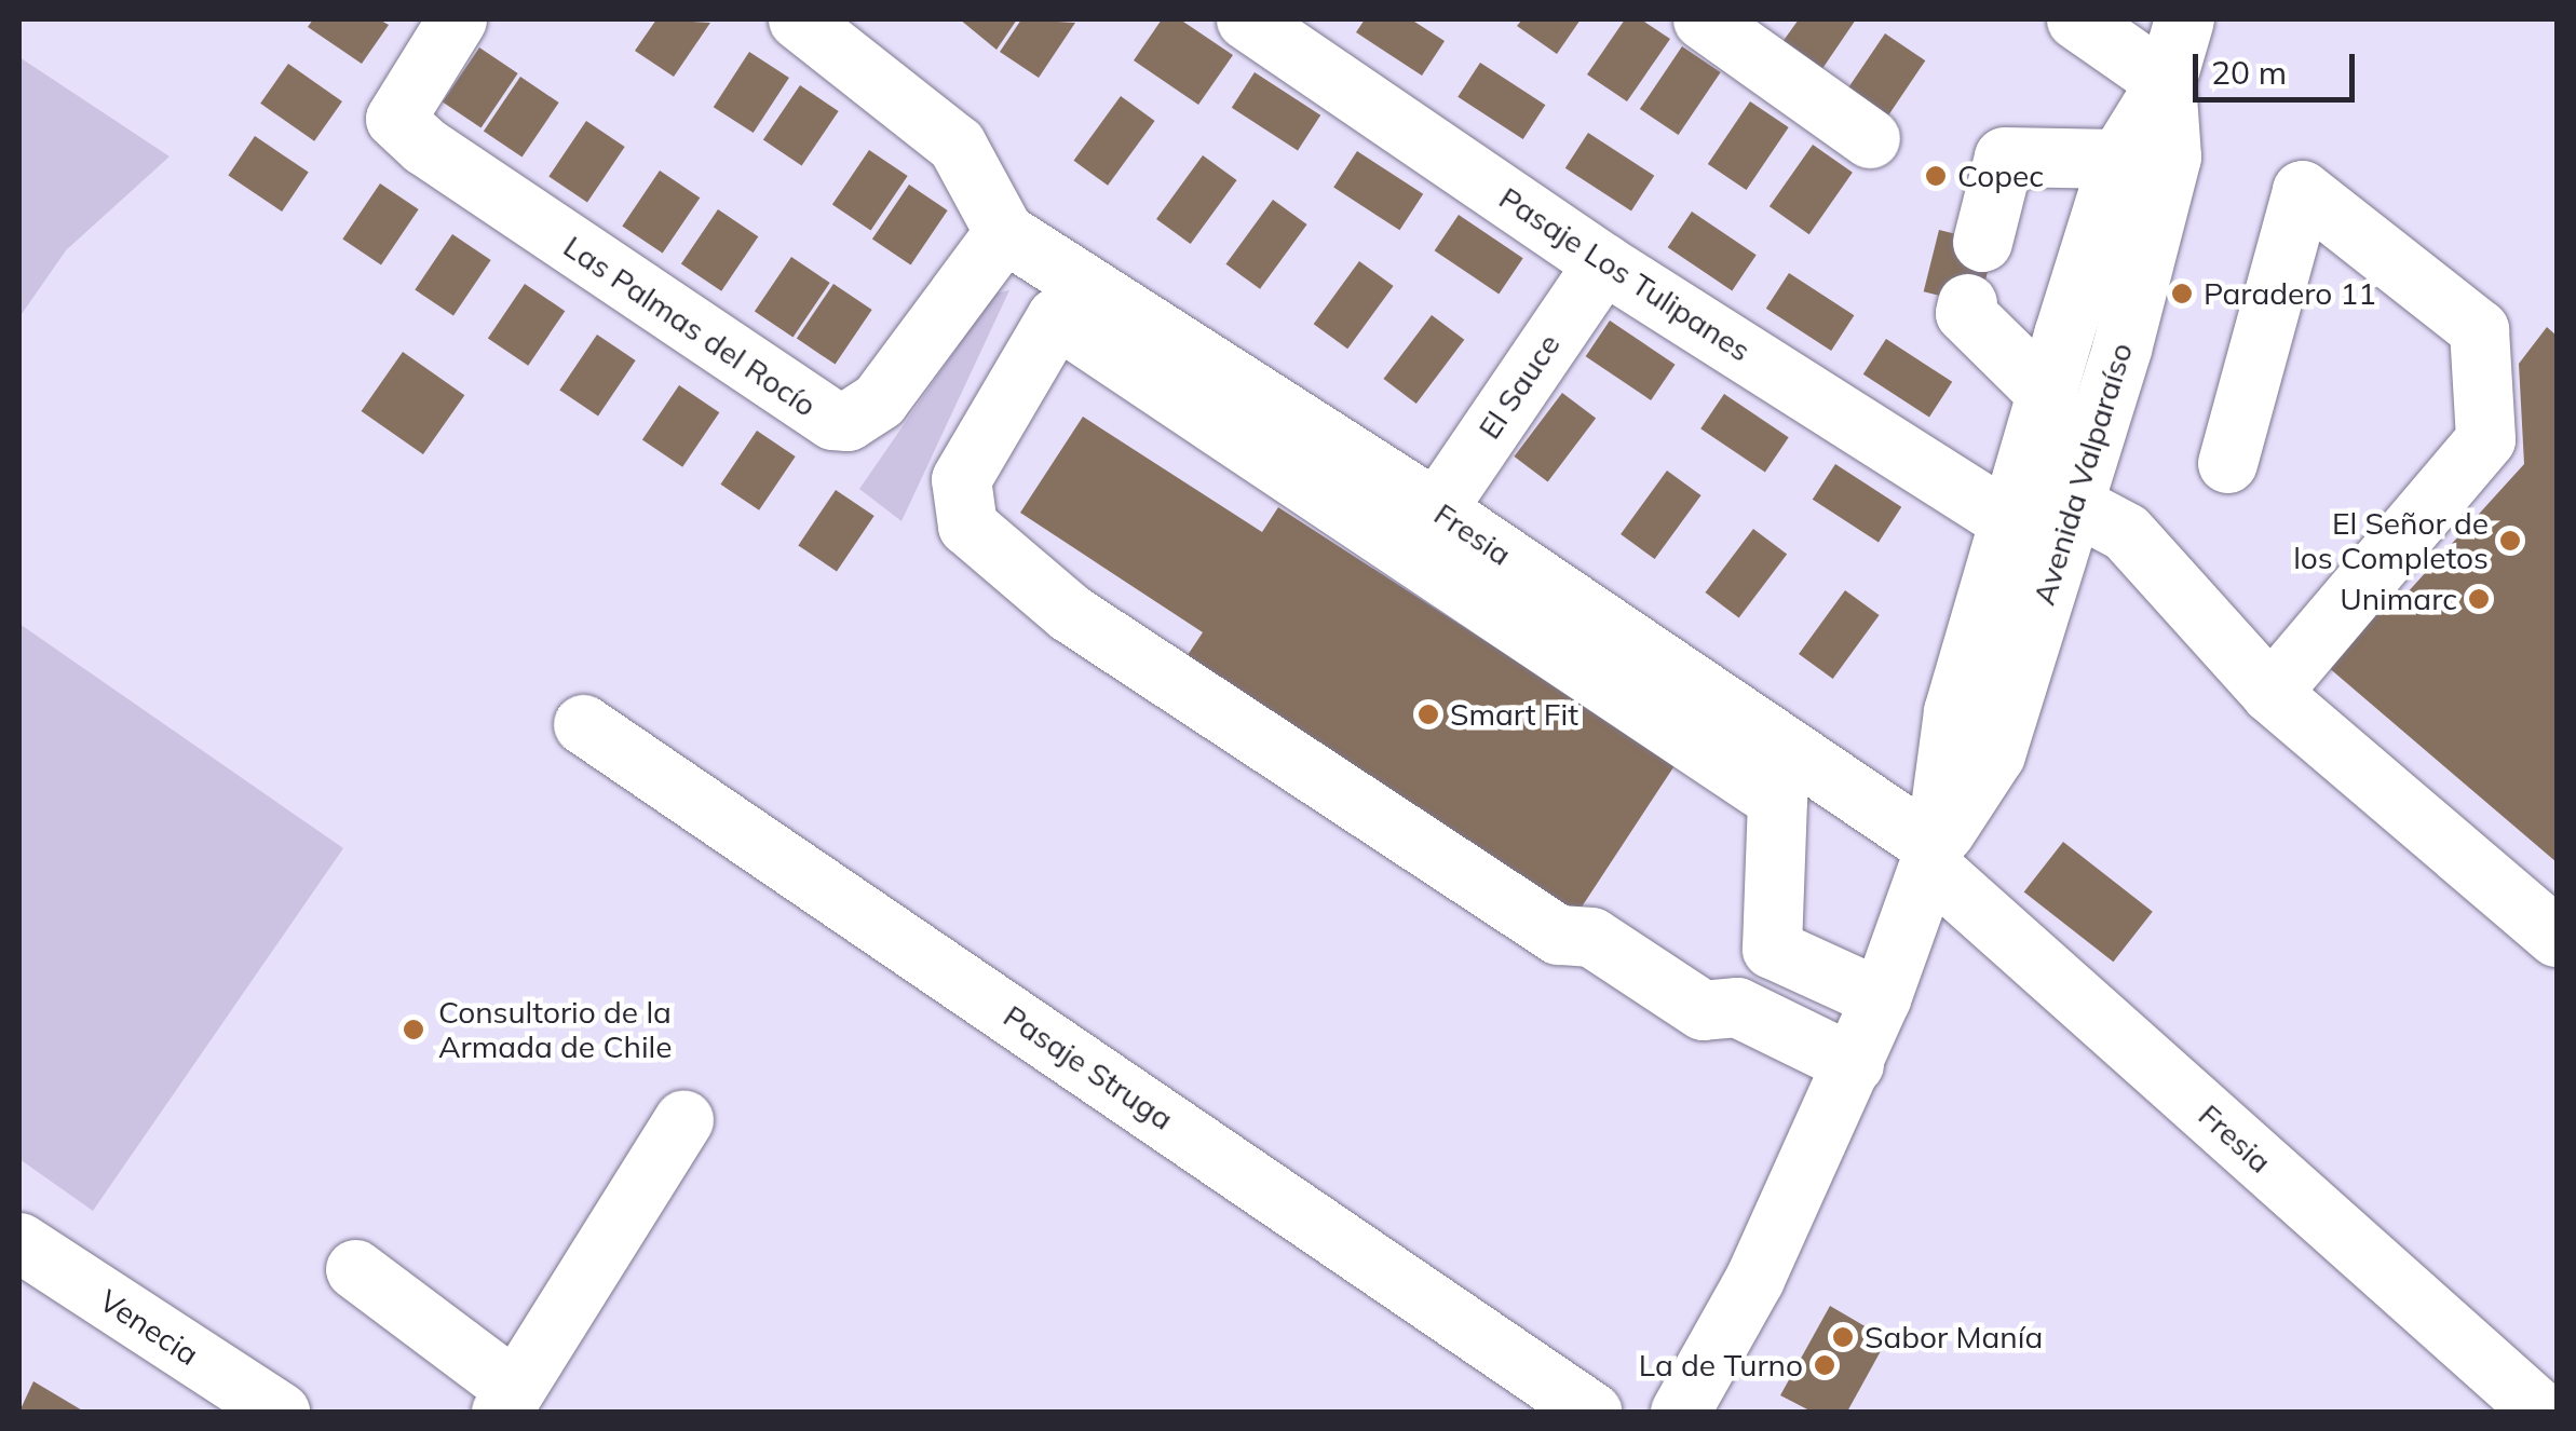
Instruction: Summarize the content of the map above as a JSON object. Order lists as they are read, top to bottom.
{
  "streets": {
    "street": [
      "Pasaje Los Tulipanes",
      "Las Palmas del Rocío",
      "El Sauce",
      "Avenida Valparaíso",
      "Fresia",
      "Pasaje Struga",
      "Venecia"
    ]
  },
  "crossings": [
    ["Pasaje Los Tulipanes", "El Sauce"],
    ["Pasaje Los Tulipanes", "Avenida Valparaíso"],
    ["Las Palmas del Rocío", "Fresia"],
    ["El Sauce", "Fresia"],
    ["Avenida Valparaíso", "Fresia"]
  ],
  "places": [
    "Copec",
    "Paradero 11",
    "El Señor de los Completos",
    "Unimarc",
    "Smart Fit",
    "Consultorio de la Armada de Chile",
    "Sabor Manía",
    "La de Turno"
  ],
  "scale_bar": "20 m"
}
